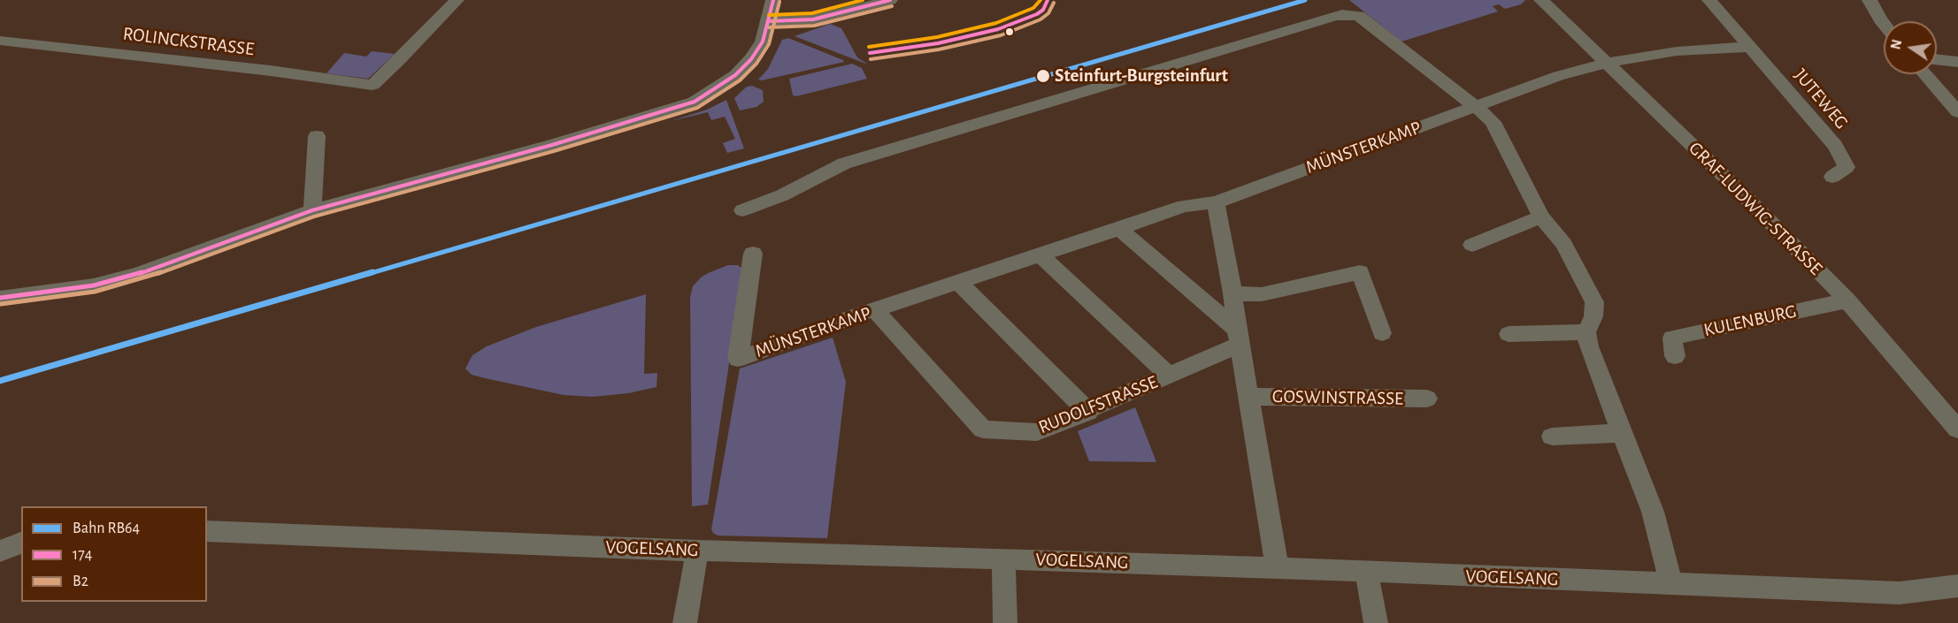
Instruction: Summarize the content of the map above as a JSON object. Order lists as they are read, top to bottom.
{
  "streets": {
    "street": [
      "ROLINCKSTRASSE",
      "JUTEWEG",
      "MÜNSTERKAMP",
      "GRAF-LUDWIG-STRASSE",
      "KULENBURG",
      "GOSWINSTRASSE",
      "RUDOLFSTRASSE",
      "VOGELSANG"
    ]
  },
  "crossings": [
    ["MÜNSTERKAMP", "GRAF-LUDWIG-STRASSE"],
    ["MÜNSTERKAMP", "GOSWINSTRASSE"],
    ["MÜNSTERKAMP", "RUDOLFSTRASSE"],
    ["GRAF-LUDWIG-STRASSE", "KULENBURG"],
    ["GOSWINSTRASSE", "RUDOLFSTRASSE"],
    ["GOSWINSTRASSE", "VOGELSANG"]
  ],
  "places": ["Steinfurt-Burgsteinfurt"],
  "lines": ["rail line RB64", "transit line 174", "transit line B2"],
  "legend": ["Bahn RB64", "174", "B2"],
  "north": "left"
}
